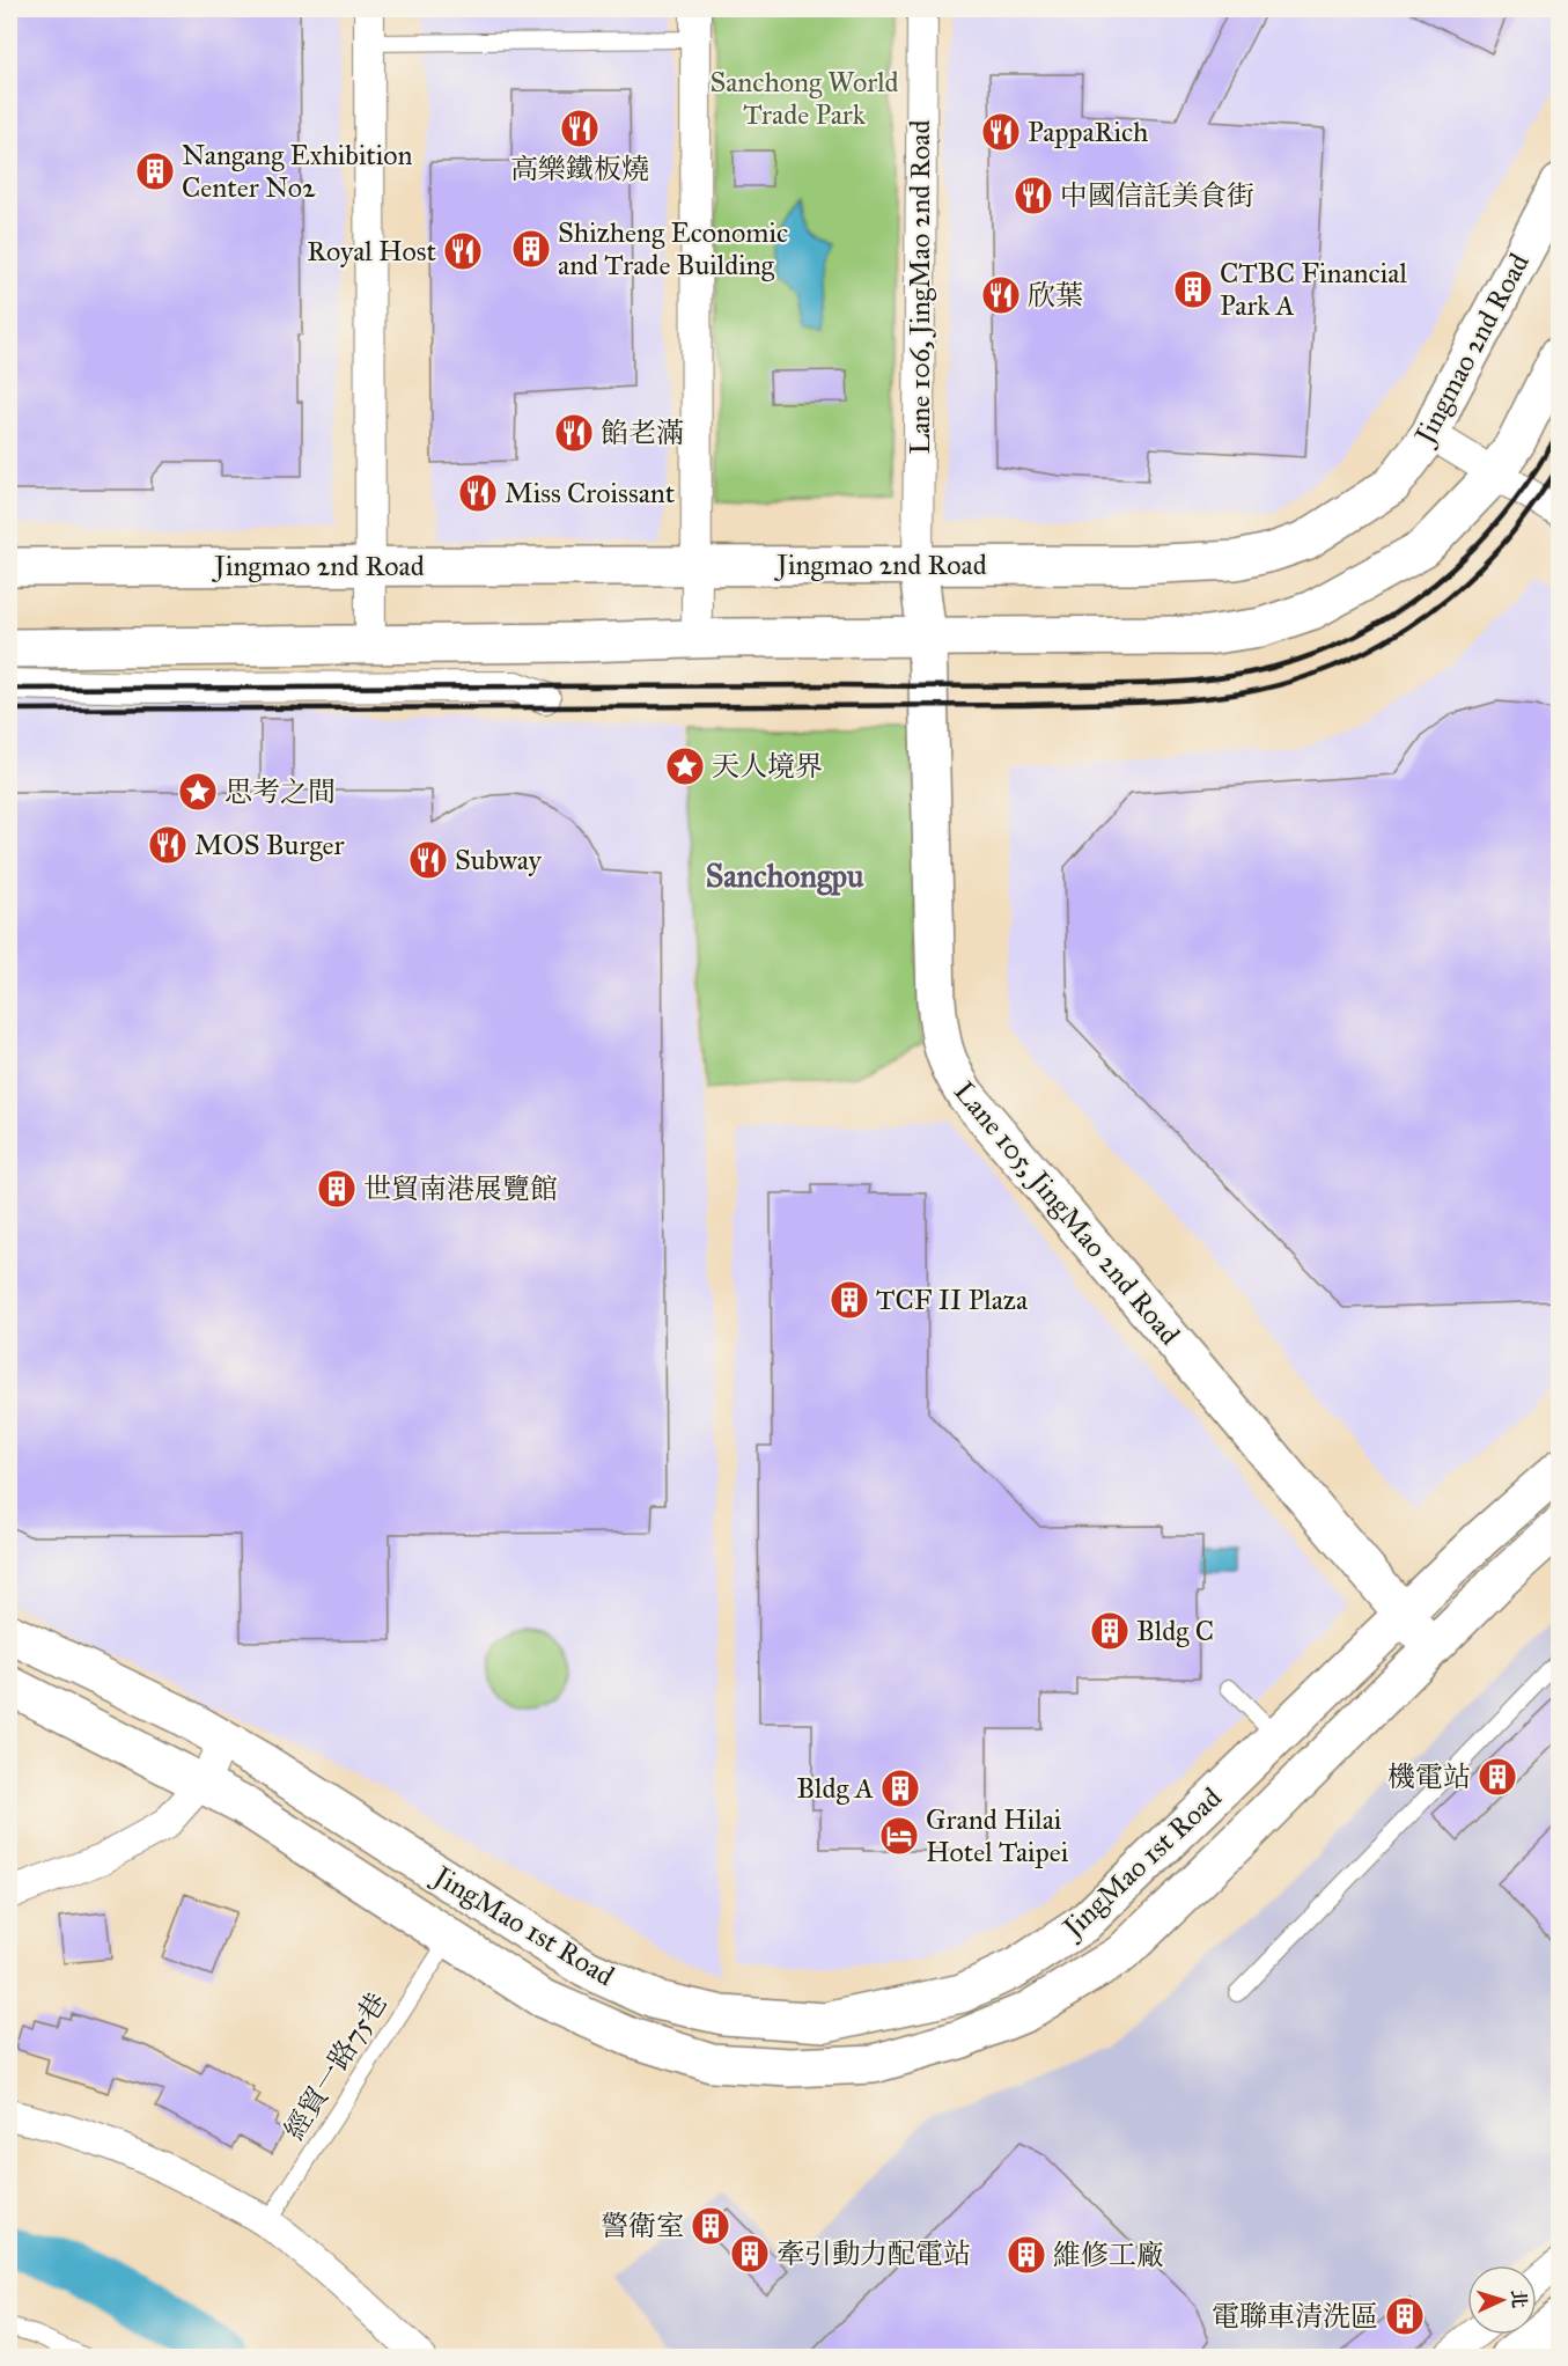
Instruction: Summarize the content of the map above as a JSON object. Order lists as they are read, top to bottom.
{
  "streets": {
    "main road": ["Jingmao 2nd Road", "Lane 105, JingMao 2nd Road", "JingMao 1st Road"],
    "street": ["Lane 106, JingMao 2nd Road"],
    "lane": ["經貿一路75巷"]
  },
  "crossings": [
    ["Lane 106, JingMao 2nd Road", "Jingmao 2nd Road"],
    ["Lane 106, JingMao 2nd Road", "Lane 105, JingMao 2nd Road"],
    ["Jingmao 2nd Road", "Lane 105, JingMao 2nd Road"],
    ["Lane 105, JingMao 2nd Road", "JingMao 1st Road"],
    ["JingMao 1st Road", "經貿一路75巷"]
  ],
  "districts": ["Sanchongpu"],
  "parks": ["Sanchong World Trade Park"],
  "places": {
    "restaurant": [
      "高樂鐵板燒",
      "PappaRich",
      "中國信託美食街",
      "Royal Host",
      "欣葉",
      "餡老滿",
      "Miss Croissant",
      "MOS Burger",
      "Subway"
    ],
    "building": [
      "Nangang Exhibition Center No2",
      "Shizheng Economic and Trade Building",
      "CTBC Financial Park A",
      "世貿南港展覽館",
      "TCF II Plaza",
      "Bldg C",
      "機電站",
      "Bldg A",
      "警衛室",
      "牽引動力配電站",
      "維修工廠",
      "電聯車清洗區"
    ],
    "place": ["天人境界", "思考之間"],
    "hotel": ["Grand Hilai Hotel Taipei"]
  },
  "north": "right"
}
